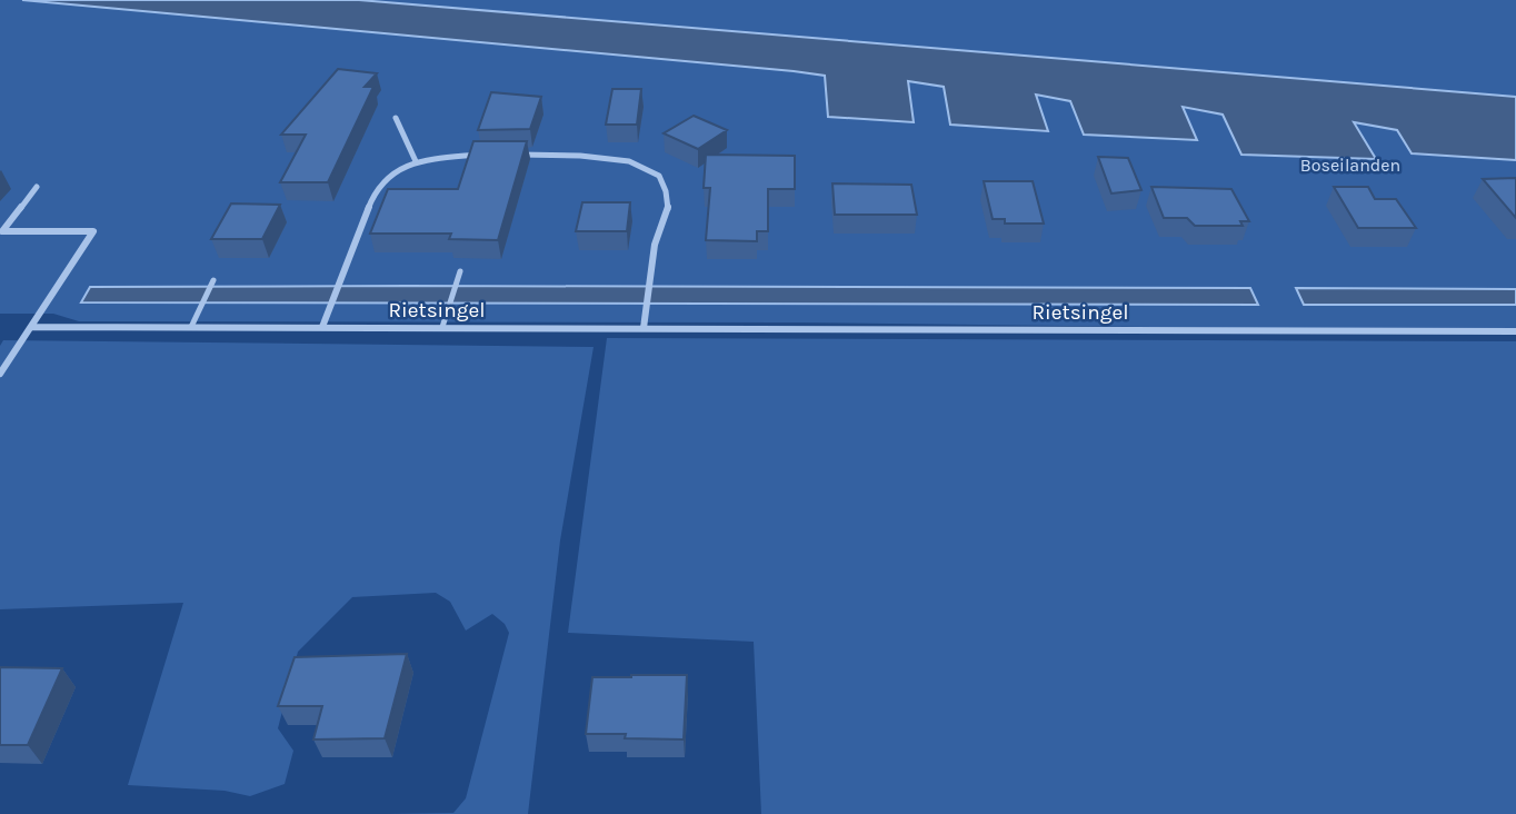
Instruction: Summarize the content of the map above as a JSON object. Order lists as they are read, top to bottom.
{
  "streets": {
    "street": ["Rietsingel"]
  },
  "parks": ["Boseilanden"]
}
